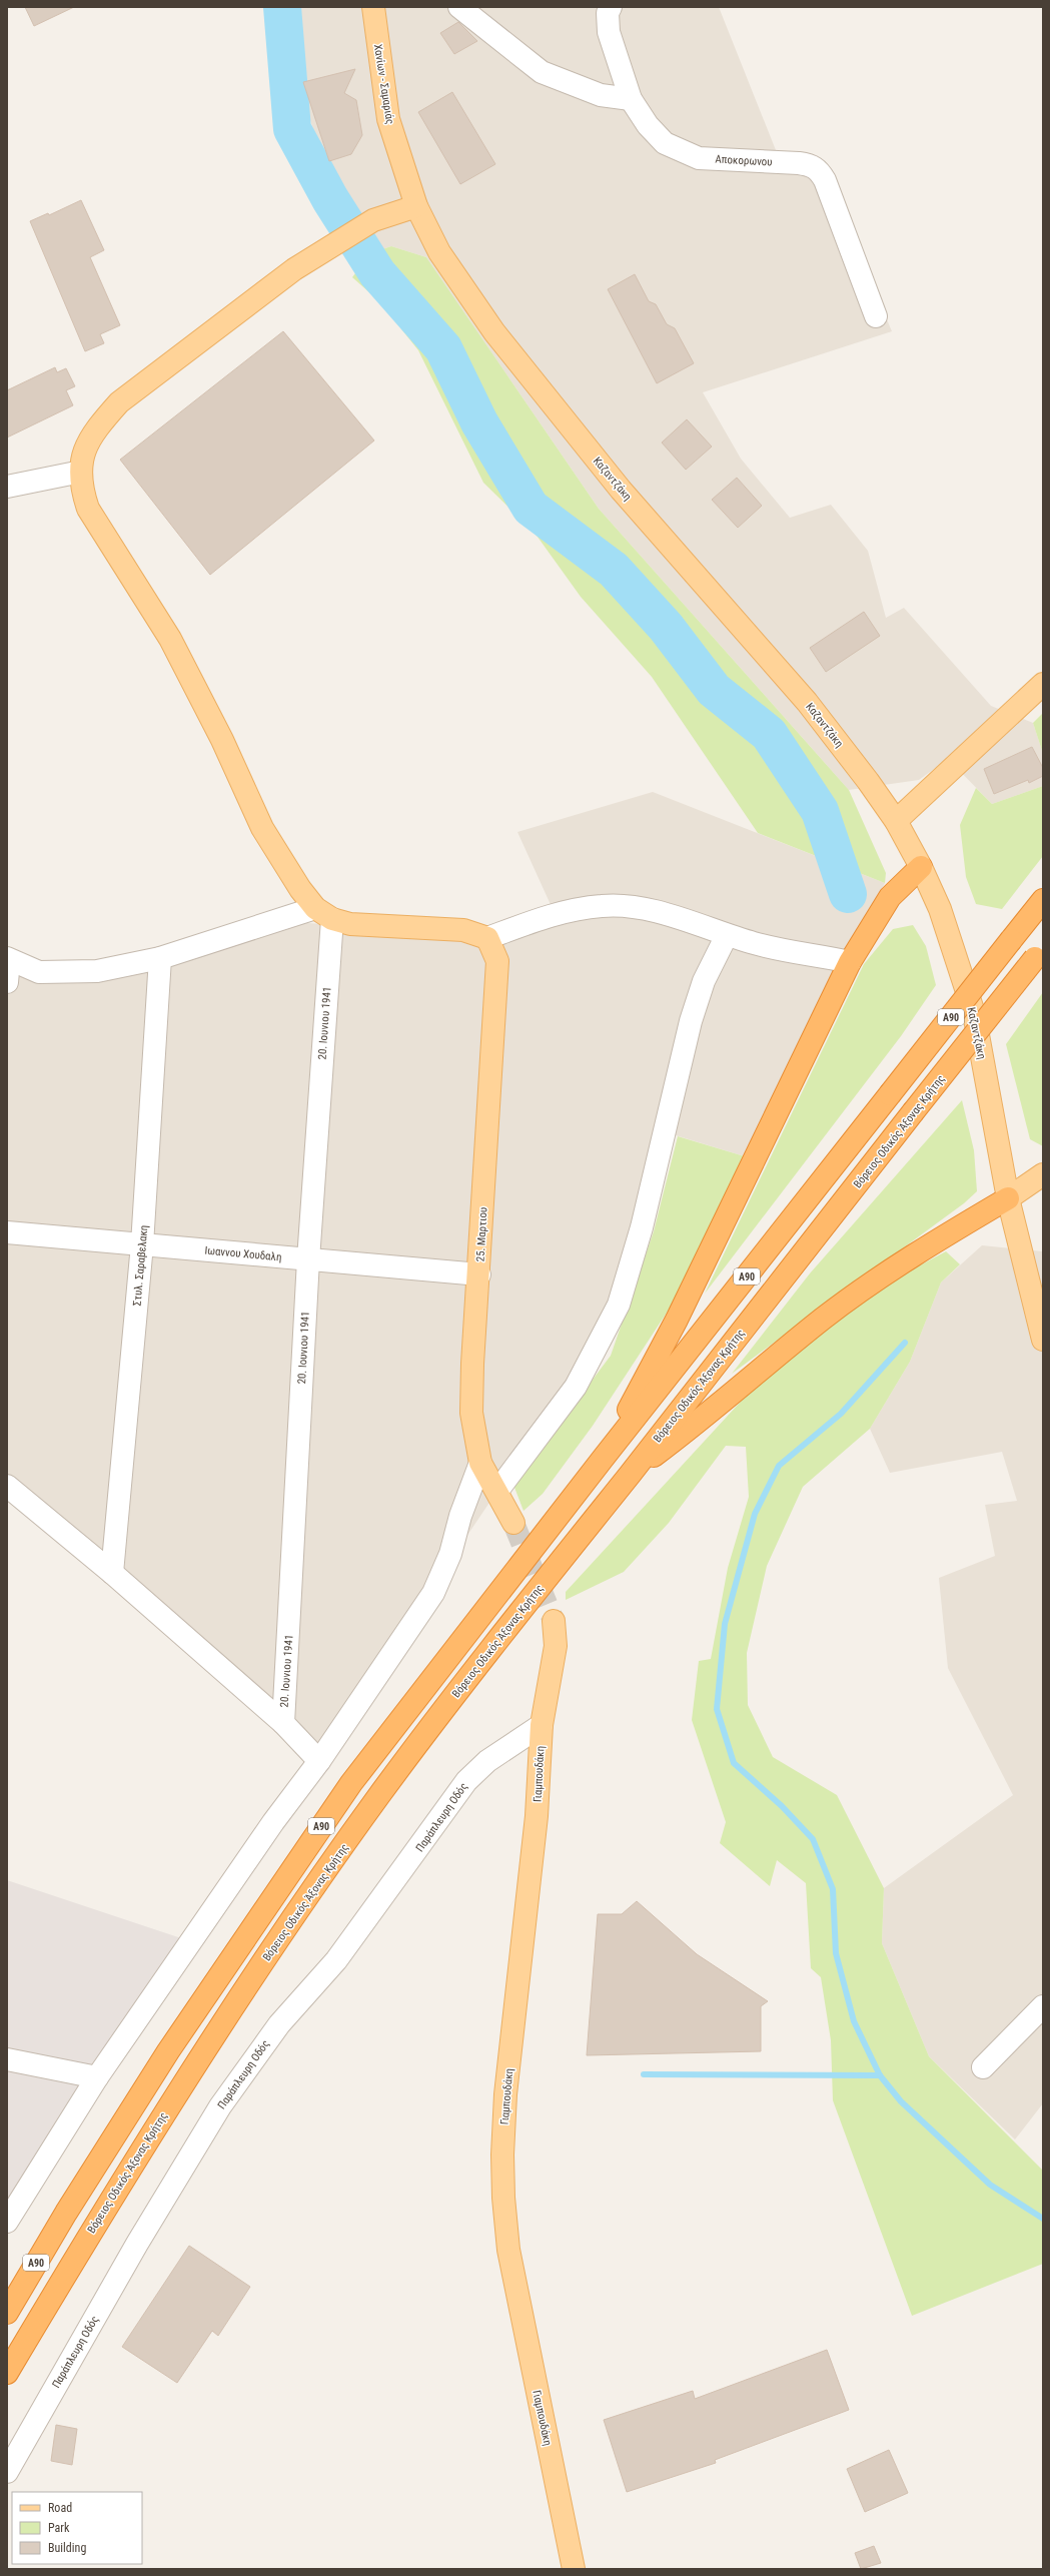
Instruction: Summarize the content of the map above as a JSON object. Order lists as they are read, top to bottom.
{
  "streets": {
    "highway": ["Α90", "Βόρειος Οδικός Άξονας Κρήτης"],
    "main road": [
      "Χανίων - Σαμαριάς",
      "Καζαντζάκη",
      "25. Μαρτιου",
      "Γιαμπουδάκη"
    ],
    "street": [
      "Αποκορωνου",
      "20. Ιουνιου 1941",
      "Ιωαννου Χουδαλη",
      "Στυλ. Σαραβελακη",
      "Παράπλευρη Οδός"
    ]
  },
  "crossings": [
    ["Χανίων - Σαμαριάς", "Καζαντζάκη"],
    ["20. Ιουνιου 1941", "Ιωαννου Χουδαλη"],
    ["25. Μαρτιου", "Ιωαννου Χουδαλη"],
    ["Ιωαννου Χουδαλη", "Στυλ. Σαραβελακη"],
    ["Γιαμπουδάκη", "Παράπλευρη Οδός"]
  ],
  "legend": ["Road", "Park", "Building"]
}
